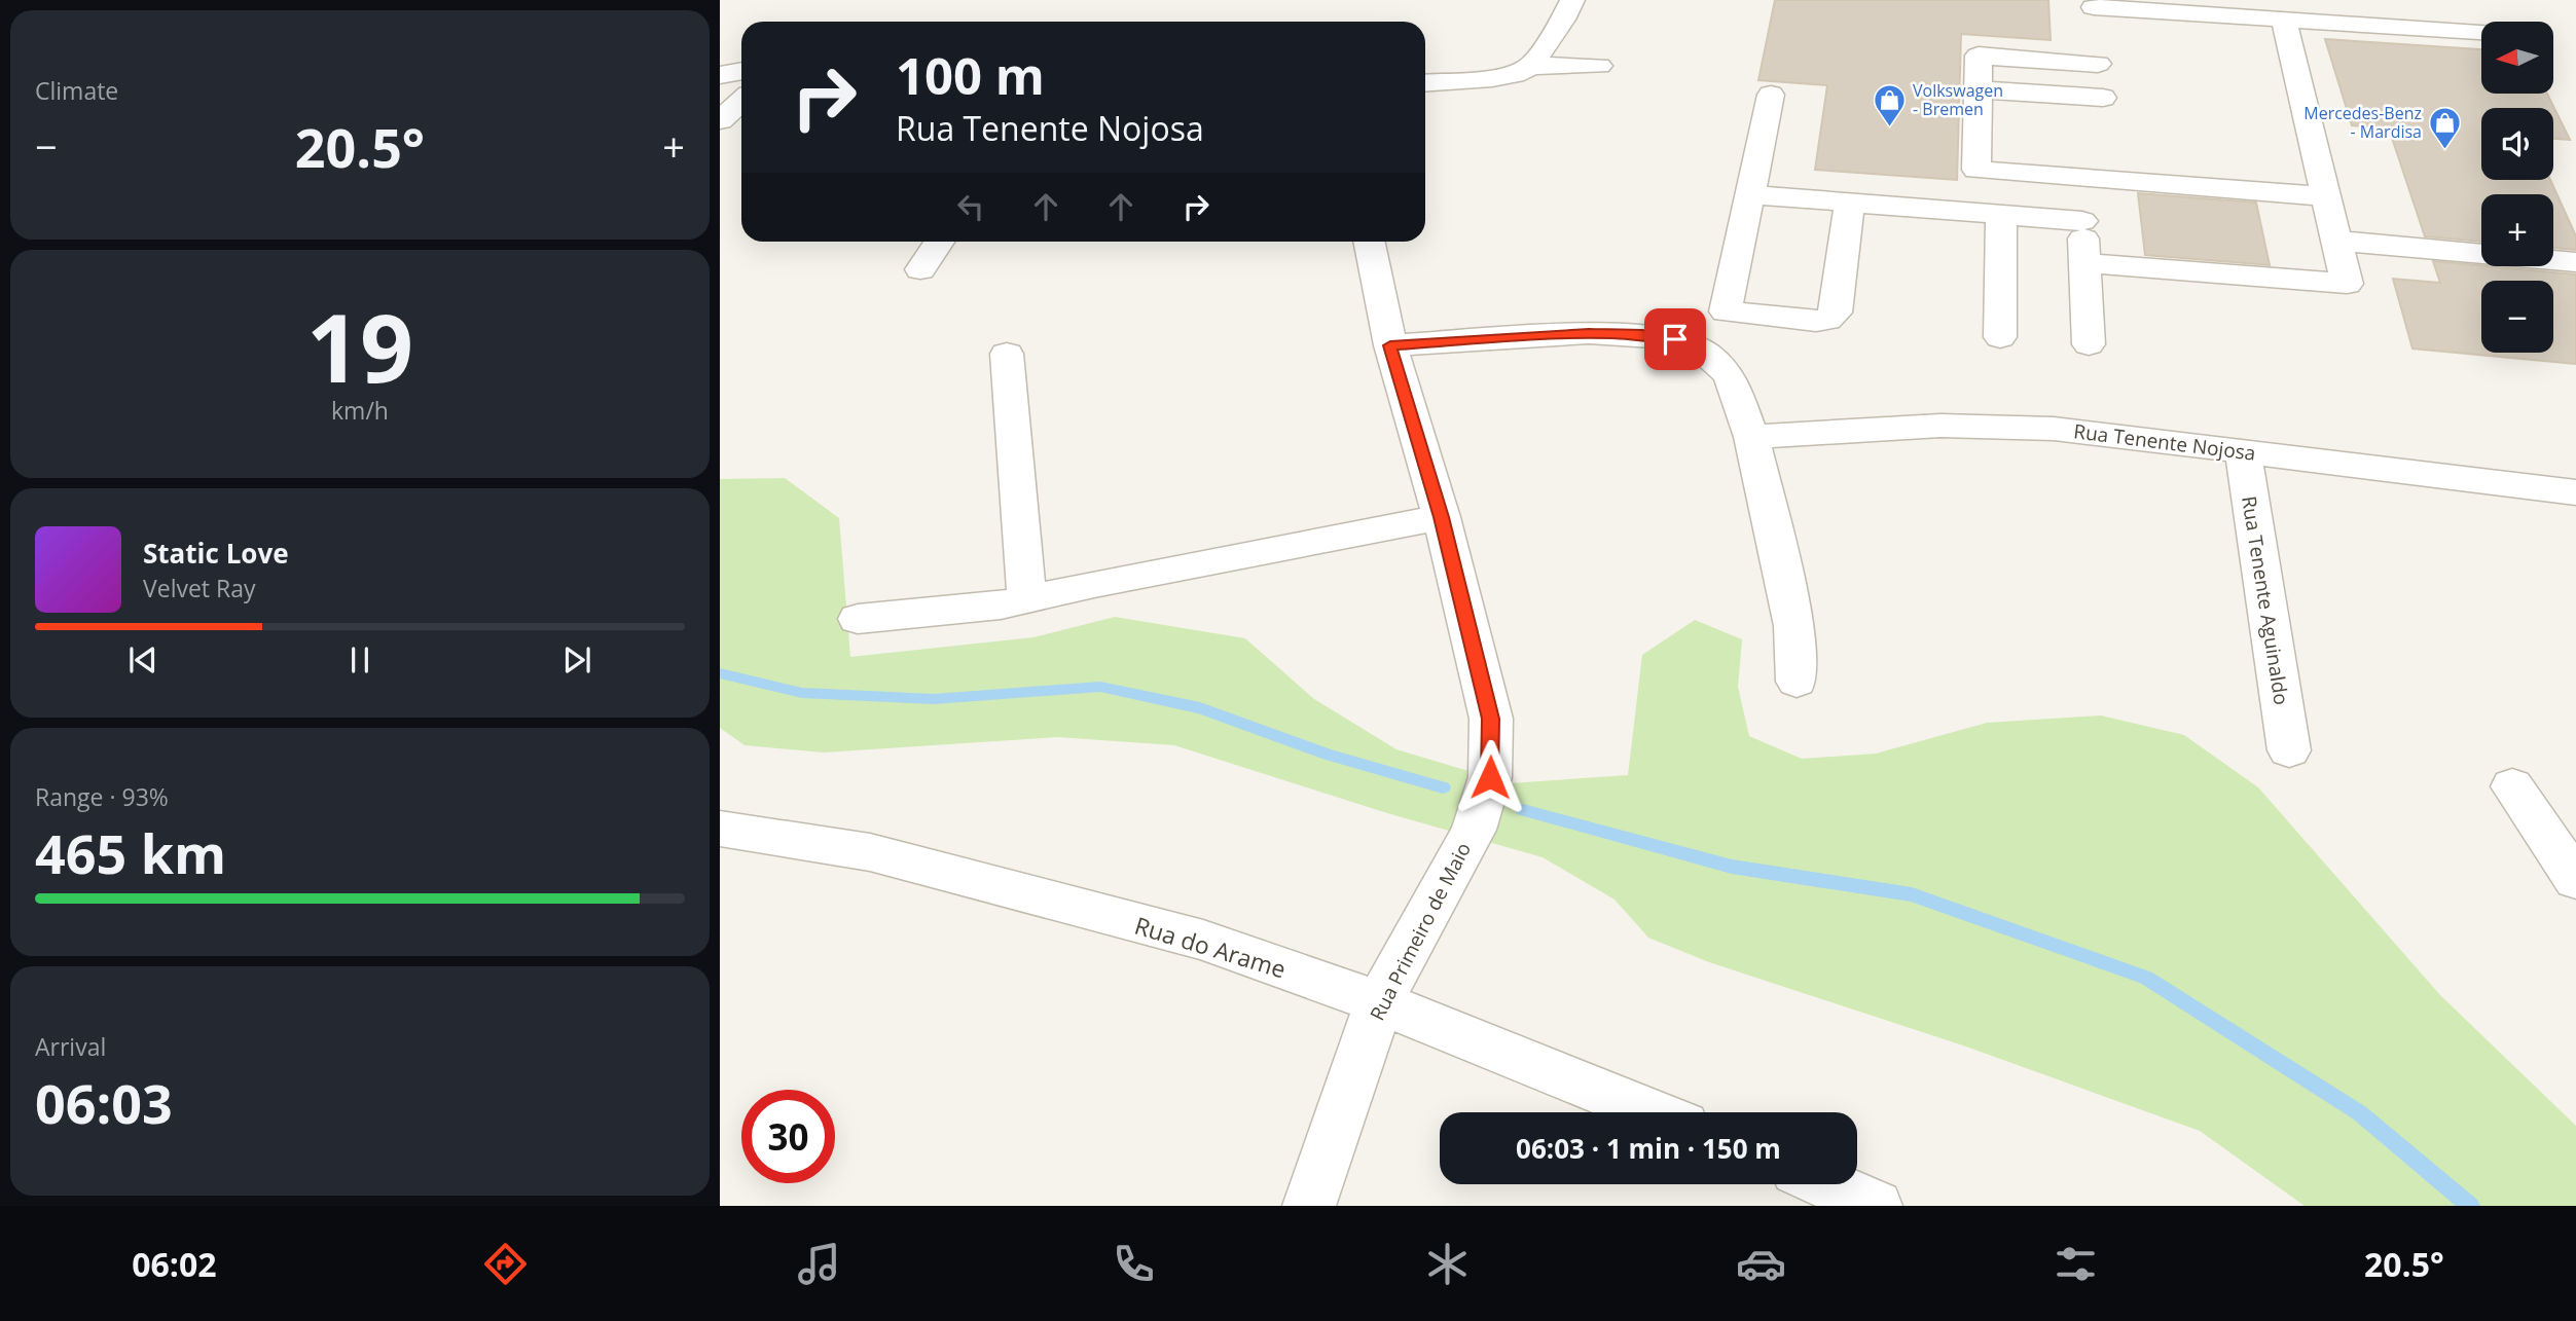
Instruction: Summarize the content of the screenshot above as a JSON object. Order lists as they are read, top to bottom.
{
  "streets": {
    "street": [
      "Rua Tenente Nojosa",
      "Rua Tenente Aguinaldo",
      "Rua Primeiro de Maio",
      "Rua do Arame"
    ]
  },
  "crossings": [
    ["Rua Tenente Nojosa", "Rua Tenente Aguinaldo"],
    ["Rua Primeiro de Maio", "Rua do Arame"]
  ],
  "places": {
    "shop": ["Volkswagen - Bremen", "Mercedes-Benz - Mardisa"]
  },
  "north": "left",
  "page": {
    "tile": [
      "Climate",
      ["19", "km/h"],
      ["Range · 93%", "465 km"],
      ["Arrival", "06:03"]
    ],
    "map_buttons": ["+", "−"],
    "turn": ["100 m", "Rua Tenente Nojosa"],
    "heat": ["−", "20.5°", "+"],
    "song": ["Static Love", "Velvet Ray"],
    "limit": "30",
    "trip": "06:03 · 1 min · 150 m",
    "tabs": ["06:02", "20.5°"]
  }
}
